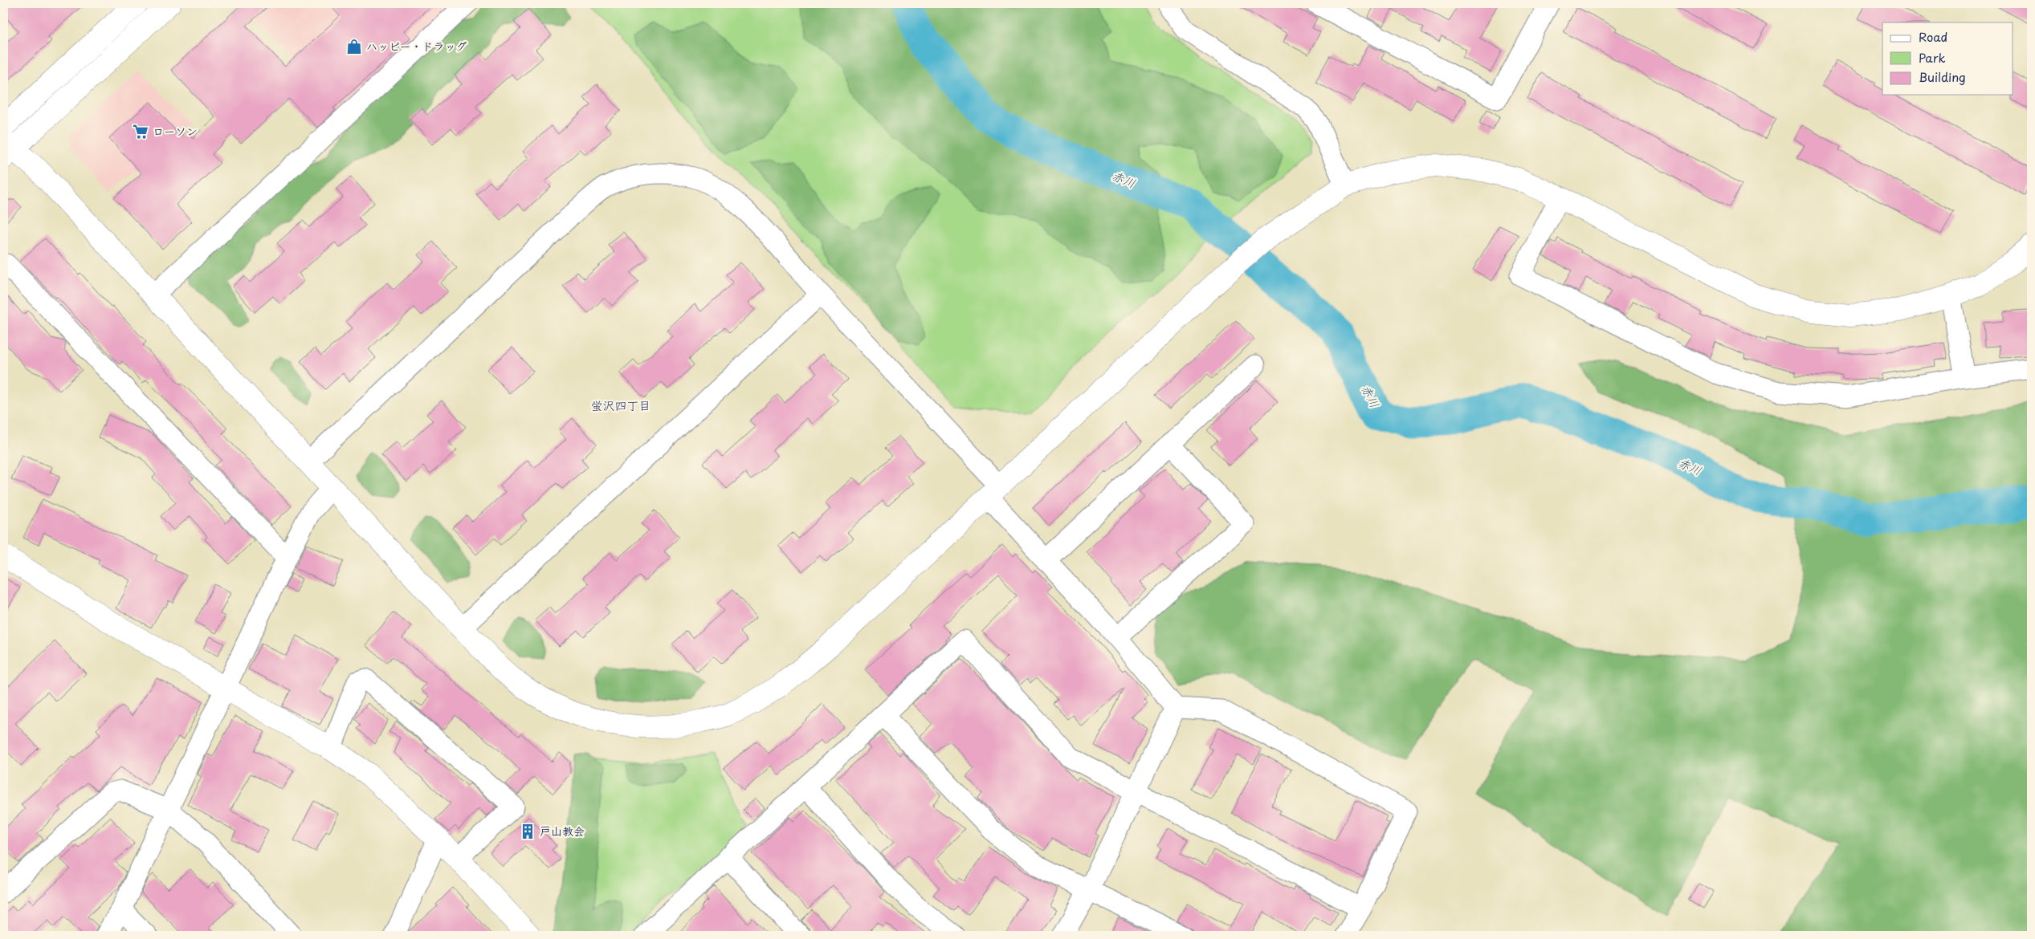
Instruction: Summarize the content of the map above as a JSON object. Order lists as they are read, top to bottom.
{
  "districts": ["蛍沢四丁目"],
  "water": ["赤川"],
  "places": {
    "shop": ["ハッピー・ドラッグ"],
    "supermarket": ["ローソン"],
    "building": ["戸山教会"]
  },
  "legend": ["Road", "Park", "Building"]
}
